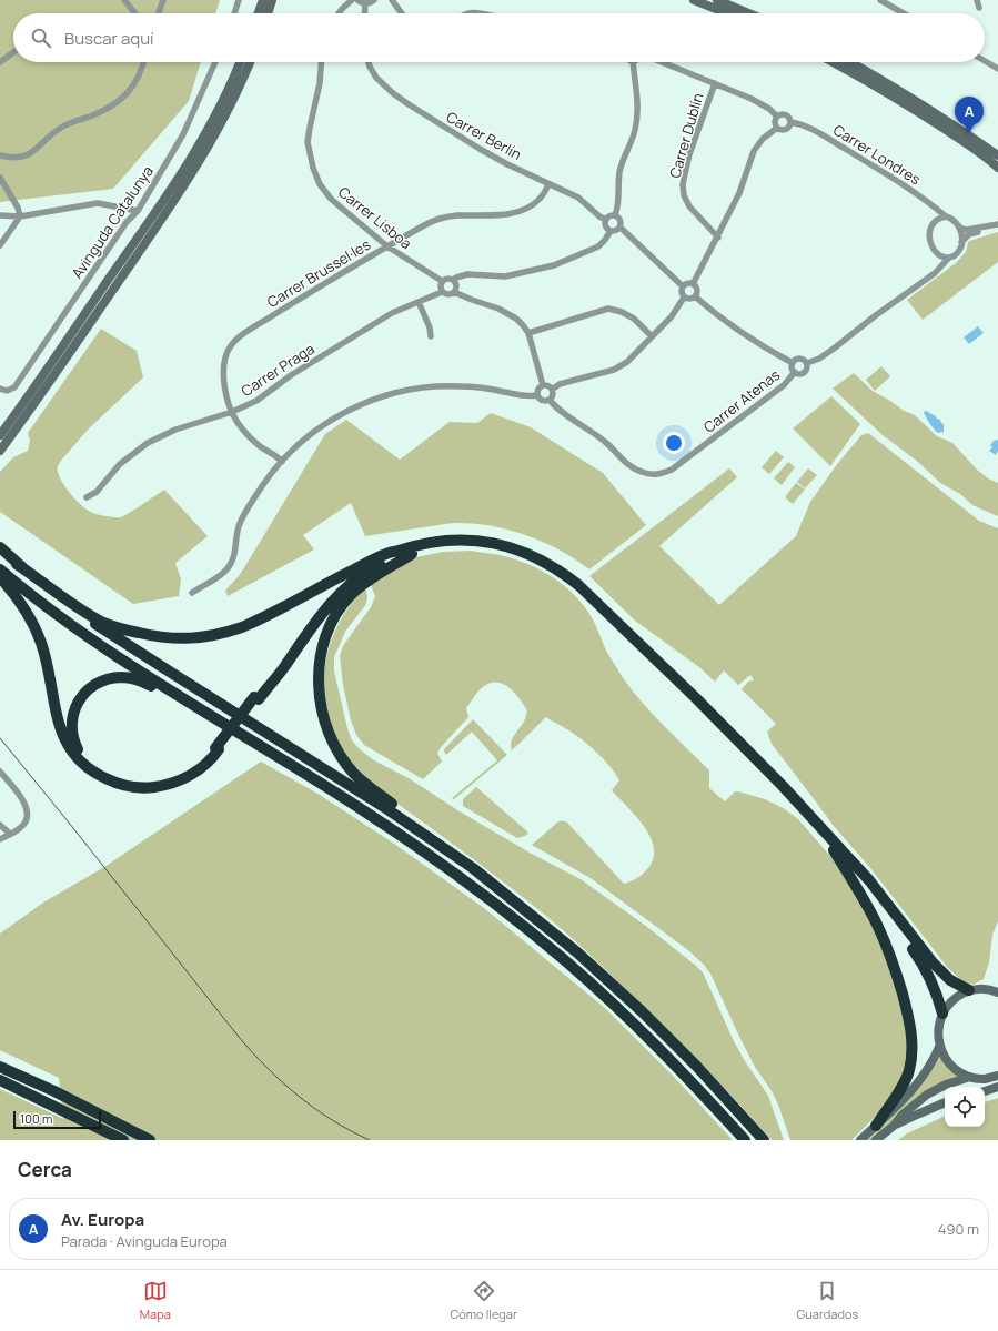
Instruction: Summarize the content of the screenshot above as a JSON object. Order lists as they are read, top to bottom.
{
  "streets": {
    "street": [
      "Carrer Berlín",
      "Carrer Dublín",
      "Carrer Londres",
      "Carrer Lisboa",
      "Avinguda Catalunya",
      "Carrer Brussel·les",
      "Carrer Praga",
      "Carrer Atenas"
    ]
  },
  "crossings": [
    ["Carrer Berlín", "Carrer Brussel·les"],
    ["Carrer Lisboa", "Carrer Brussel·les"],
    ["Carrer Lisboa", "Carrer Praga"],
    ["Carrer Brussel·les", "Carrer Praga"]
  ],
  "scale_bar": "100 m",
  "page": {
    "search": "Buscar aquí",
    "pins": "A",
    "scale": "100 m",
    "heading": "Cerca",
    "list": [
      {
        "mark": "A",
        "name": "Av. Europa",
        "note": "Parada · Avinguda Europa",
        "value": "490 m"
      }
    ],
    "nav": ["Mapa", "Cómo llegar", "Guardados"]
  }
}
